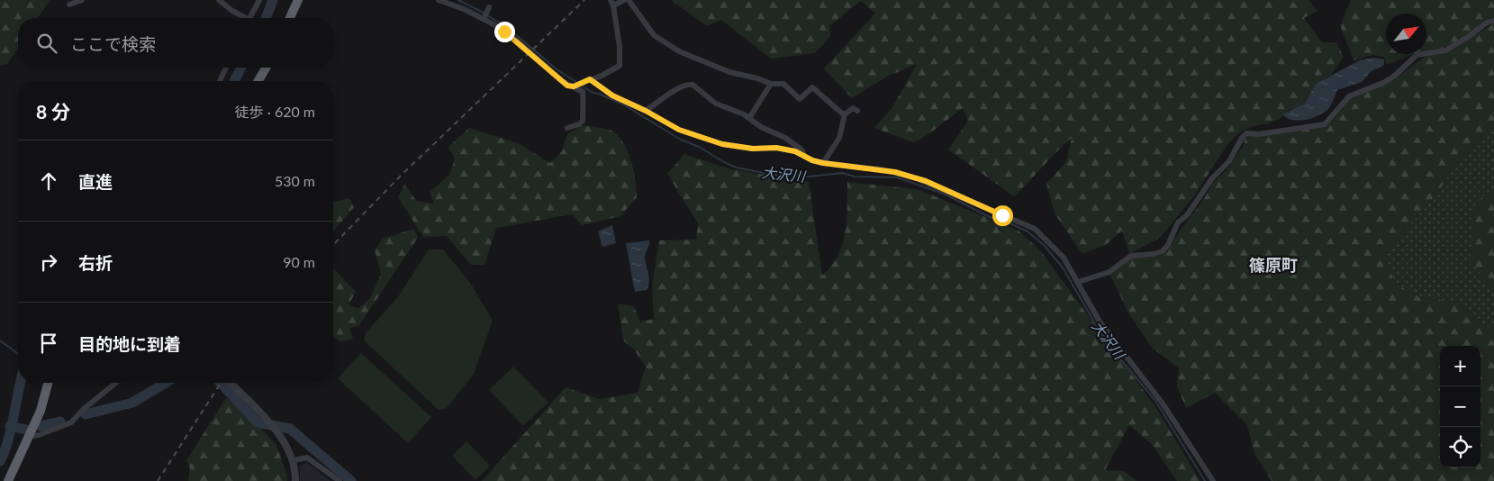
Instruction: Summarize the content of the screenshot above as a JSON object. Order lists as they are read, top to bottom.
{
  "districts": ["篠原町"],
  "water": ["大沢川"],
  "north": "top right",
  "page": {
    "search": "ここで検索",
    "heading": ["8 分", "徒歩 · 620 m"],
    "list": [
      ["直進", "530 m"],
      ["右折", "90 m"],
      "目的地に到着"
    ],
    "map_buttons": ["+", "−"]
  }
}
